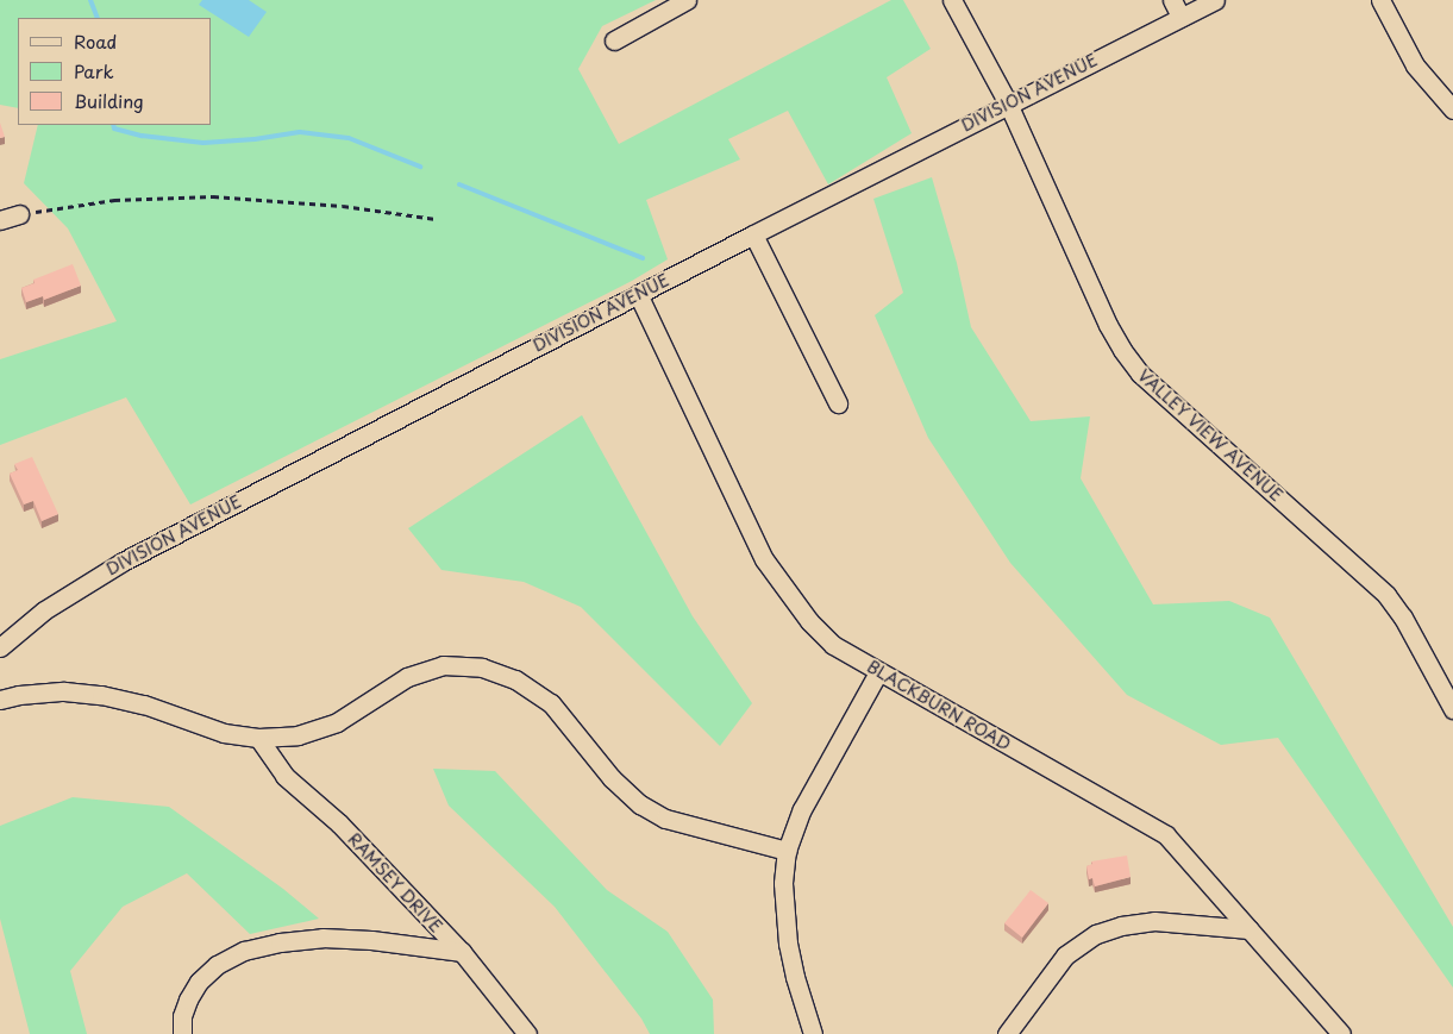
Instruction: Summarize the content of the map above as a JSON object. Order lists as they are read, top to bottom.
{
  "streets": {
    "street": [
      "DIVISION AVENUE",
      "VALLEY VIEW AVENUE",
      "BLACKBURN ROAD",
      "RAMSEY DRIVE"
    ]
  },
  "crossings": [
    ["DIVISION AVENUE", "VALLEY VIEW AVENUE"],
    ["DIVISION AVENUE", "BLACKBURN ROAD"]
  ],
  "legend": ["Road", "Park", "Building"]
}
